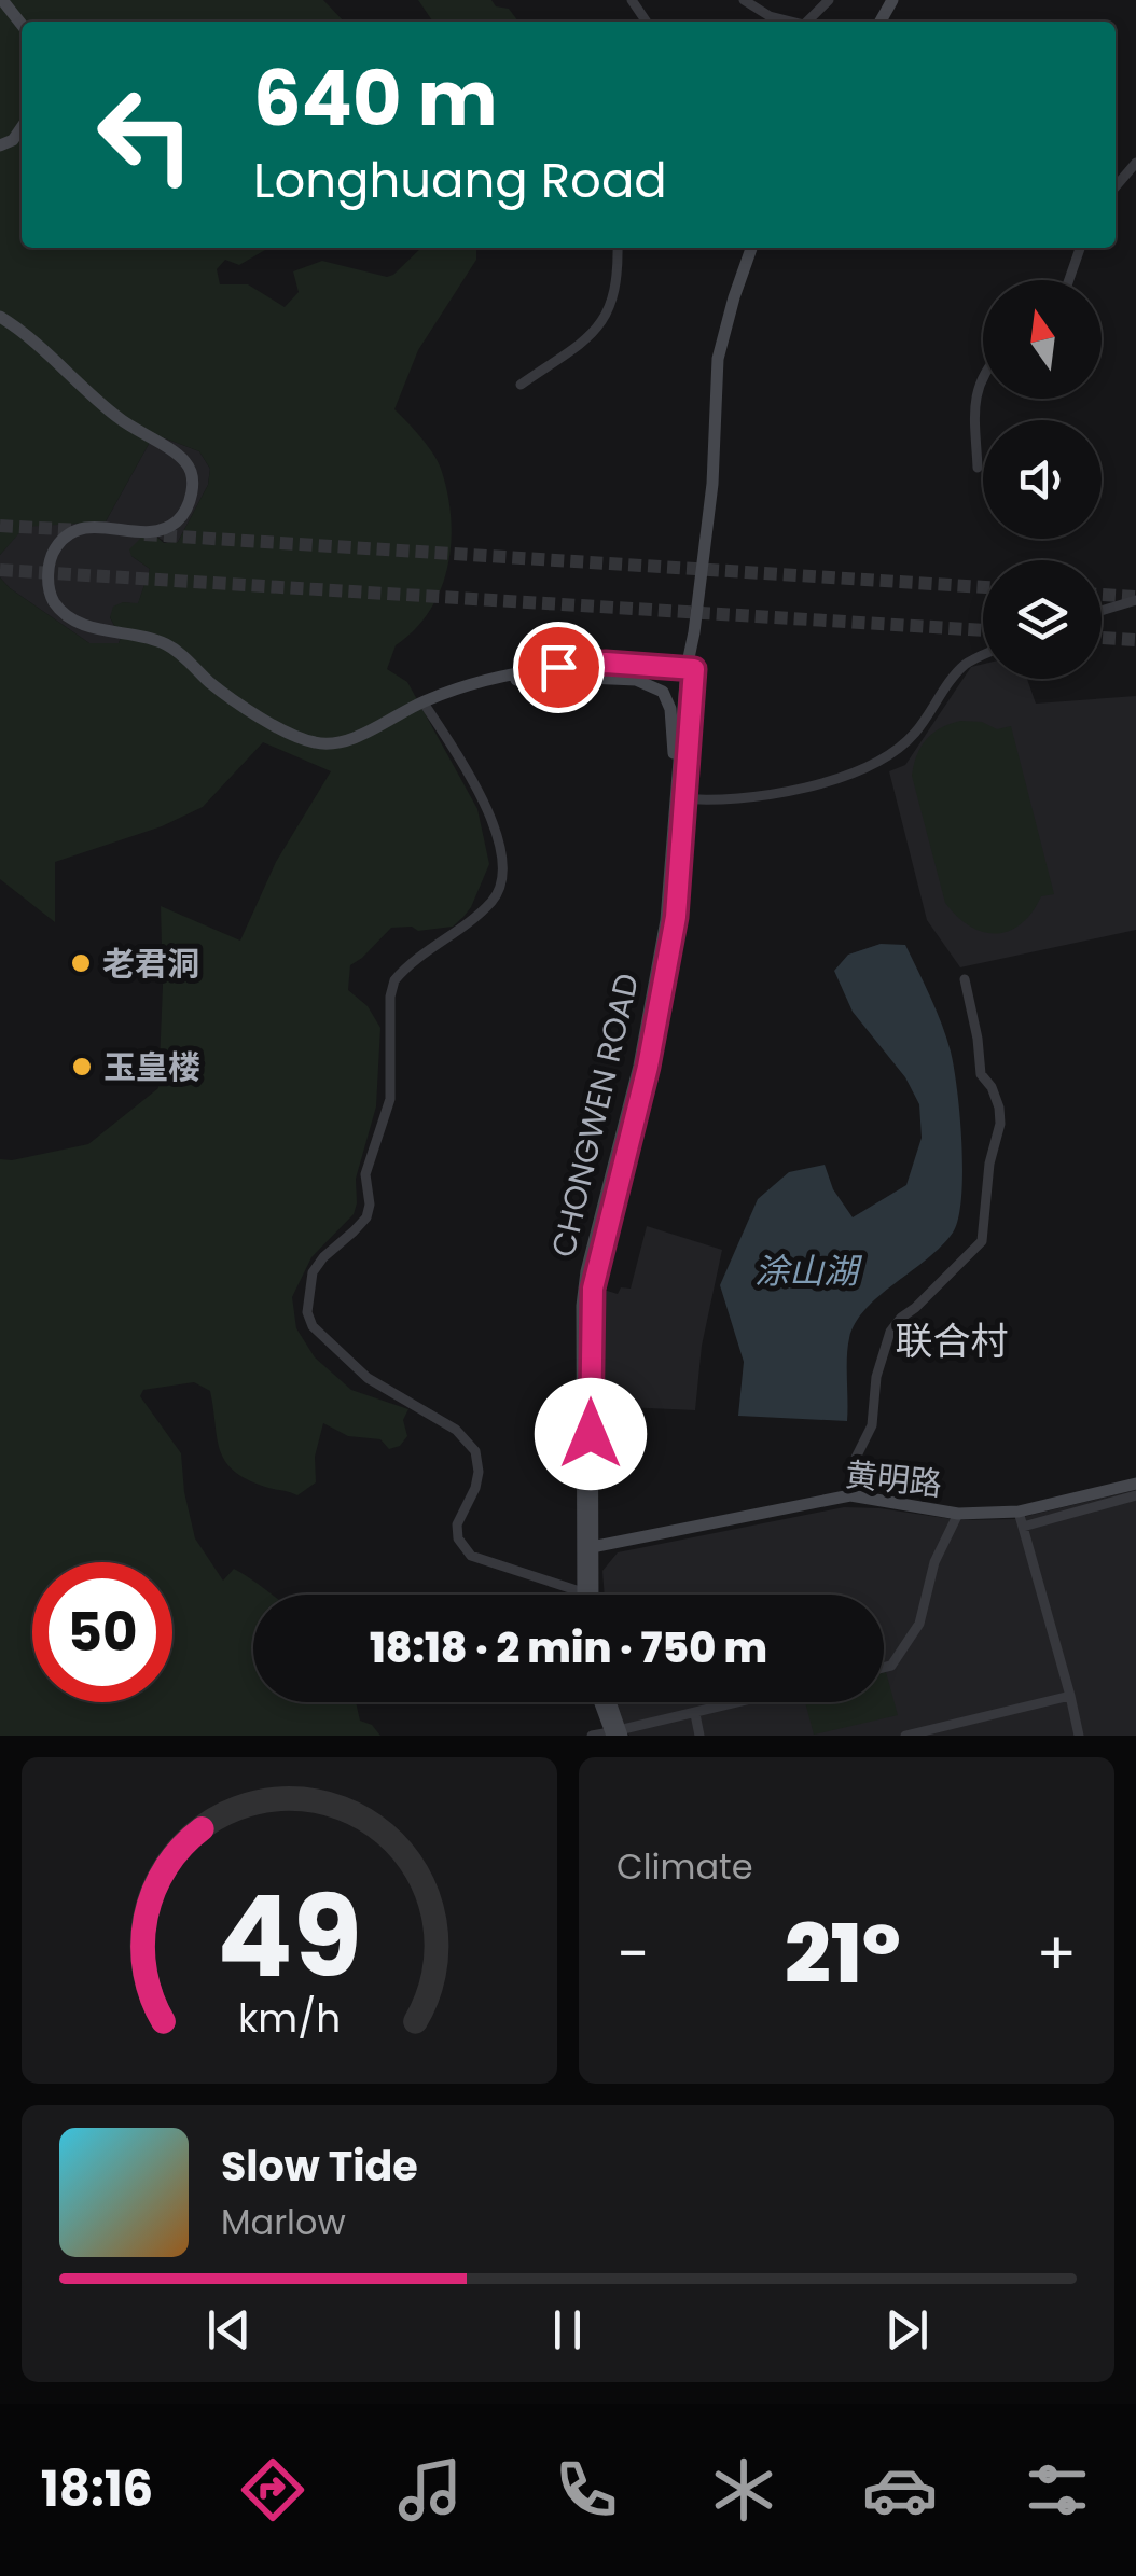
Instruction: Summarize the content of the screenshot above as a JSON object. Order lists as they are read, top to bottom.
{
  "streets": {
    "main road": ["CHONGWEN ROAD", "黄明路"]
  },
  "crossings": [
    ["CHONGWEN ROAD", "黄明路"]
  ],
  "districts": ["联合村"],
  "water": ["涂山湖"],
  "places": ["老君洞", "玉皇楼"],
  "north": "top",
  "page": {
    "turn": ["640 m", "Longhuang Road"],
    "limit": "50",
    "trip": "18:18 · 2 min · 750 m",
    "tile": "Climate",
    "heat": ["−", "21°", "+"],
    "song": ["Slow Tide", "Marlow"],
    "tabs": "18:16",
    "gauge": ["49", "km/h"]
  }
}
